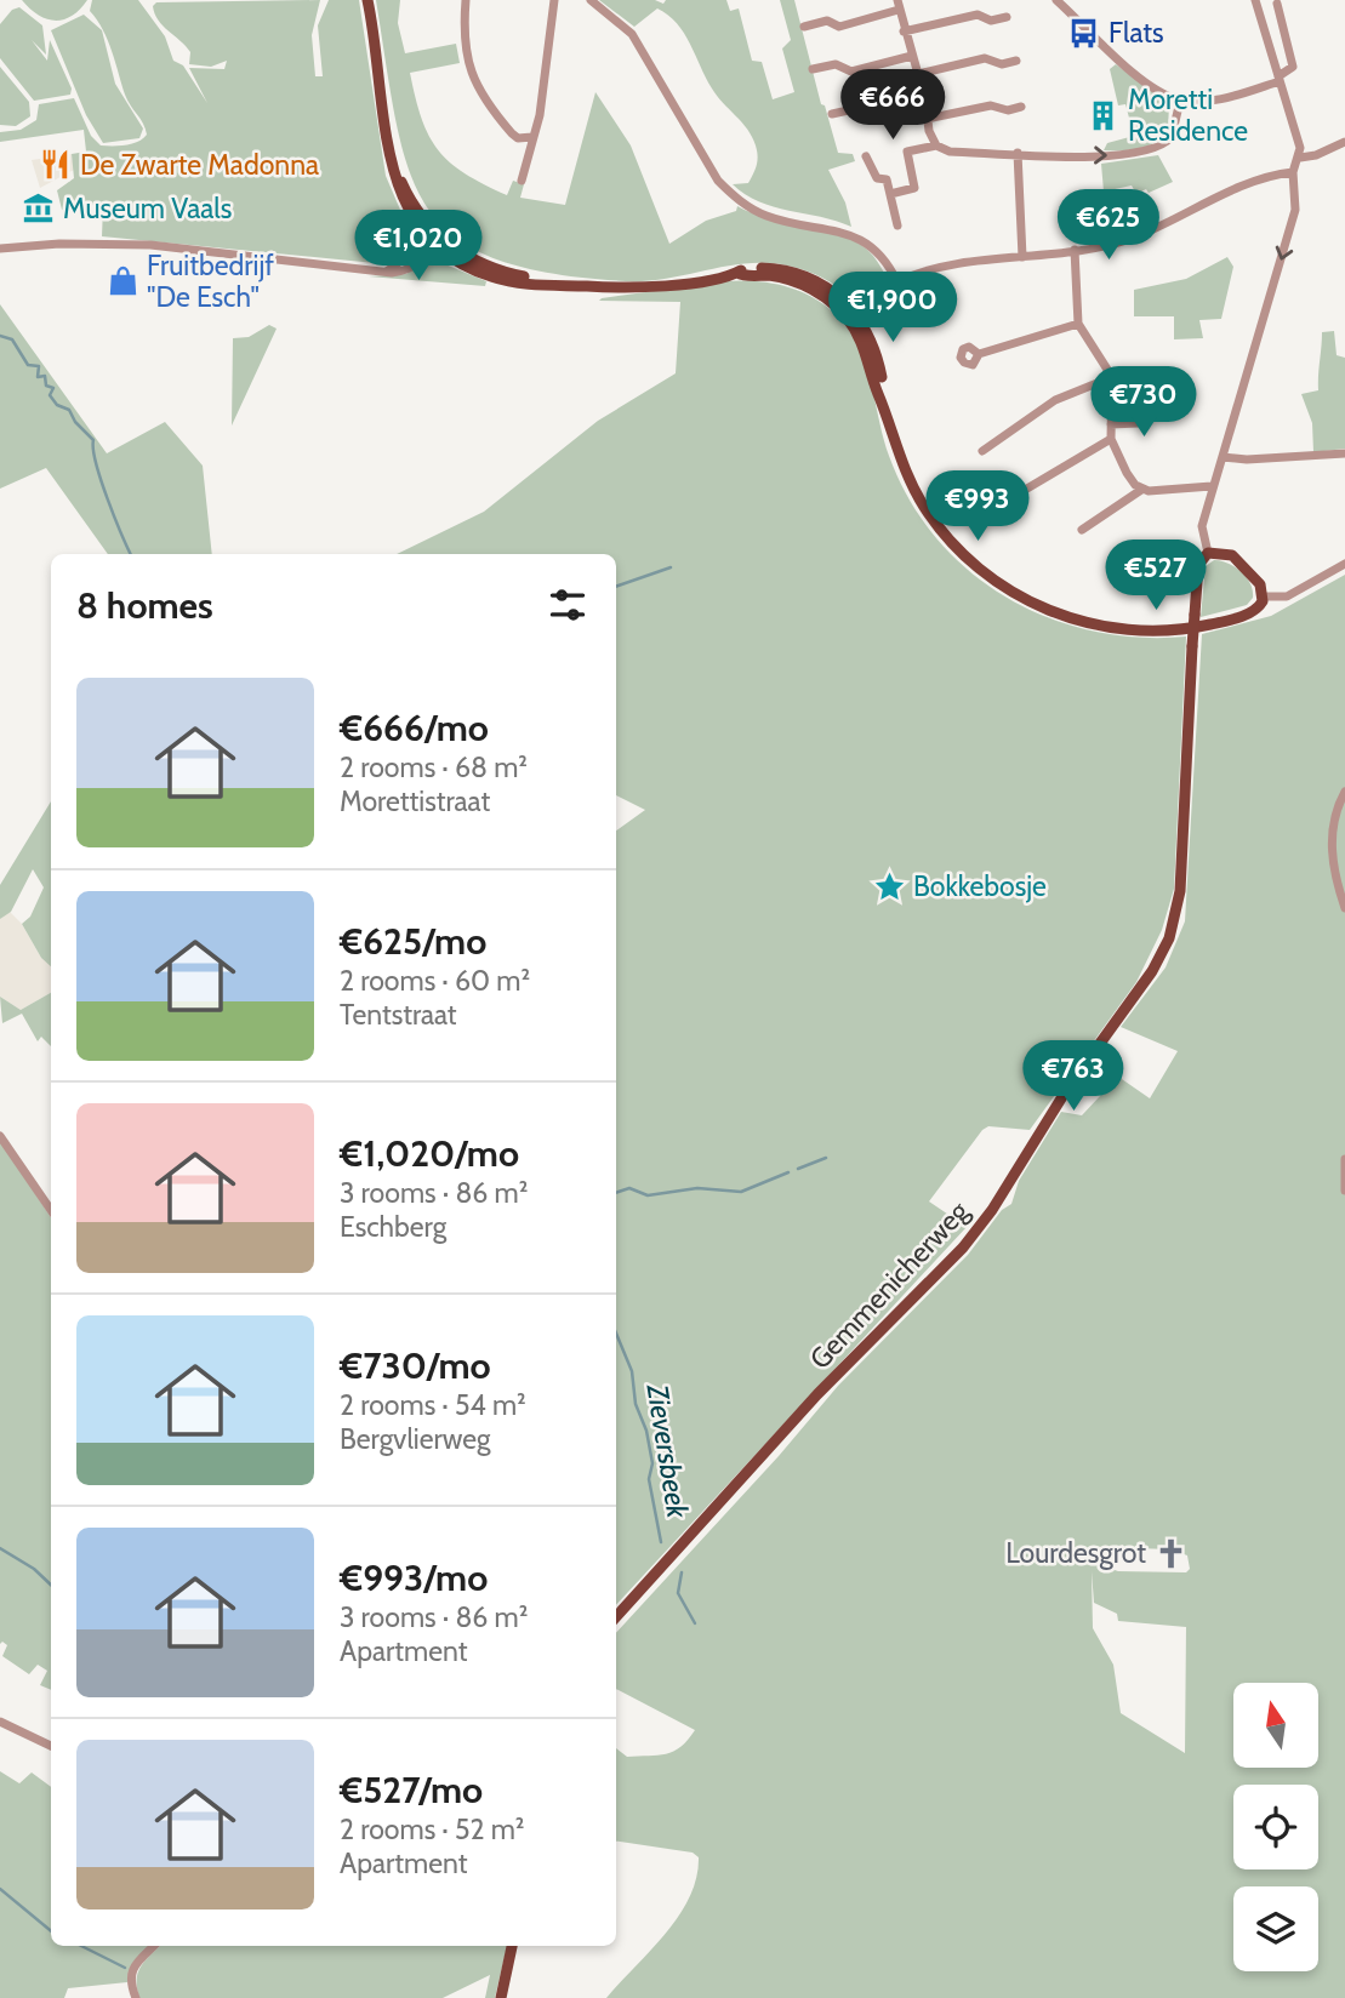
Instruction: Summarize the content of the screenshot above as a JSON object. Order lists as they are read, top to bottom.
{
  "streets": {
    "main road": ["Gemmenicherweg"]
  },
  "water": ["Zieversbeek"],
  "places": {
    "bus stop": ["Flats"],
    "building": ["Moretti Residence"],
    "restaurant": ["De Zwarte Madonna"],
    "museum": ["Museum Vaals"],
    "shop": ["Fruitbedrijf \"De Esch\""],
    "place": ["Bokkebosje"],
    "church": ["Lourdesgrot"]
  },
  "north": "top",
  "page": {
    "price": [
      "€666",
      "€625",
      "€1,020",
      "€1,900",
      "€730",
      "€993",
      "€527",
      "€763"
    ],
    "heading": "8 homes",
    "list": [
      {
        "name": "€666/mo",
        "note": "2 rooms · 68 m² · Morettistraat"
      },
      {
        "name": "€625/mo",
        "note": "2 rooms · 60 m² · Tentstraat"
      },
      {
        "name": "€1,020/mo",
        "note": "3 rooms · 86 m² · Eschberg"
      },
      {
        "name": "€730/mo",
        "note": "2 rooms · 54 m² · Bergvlierweg"
      },
      {
        "name": "€993/mo",
        "note": "3 rooms · 86 m² · Apartment"
      },
      {
        "name": "€527/mo",
        "note": "2 rooms · 52 m² · Apartment"
      }
    ]
  }
}
